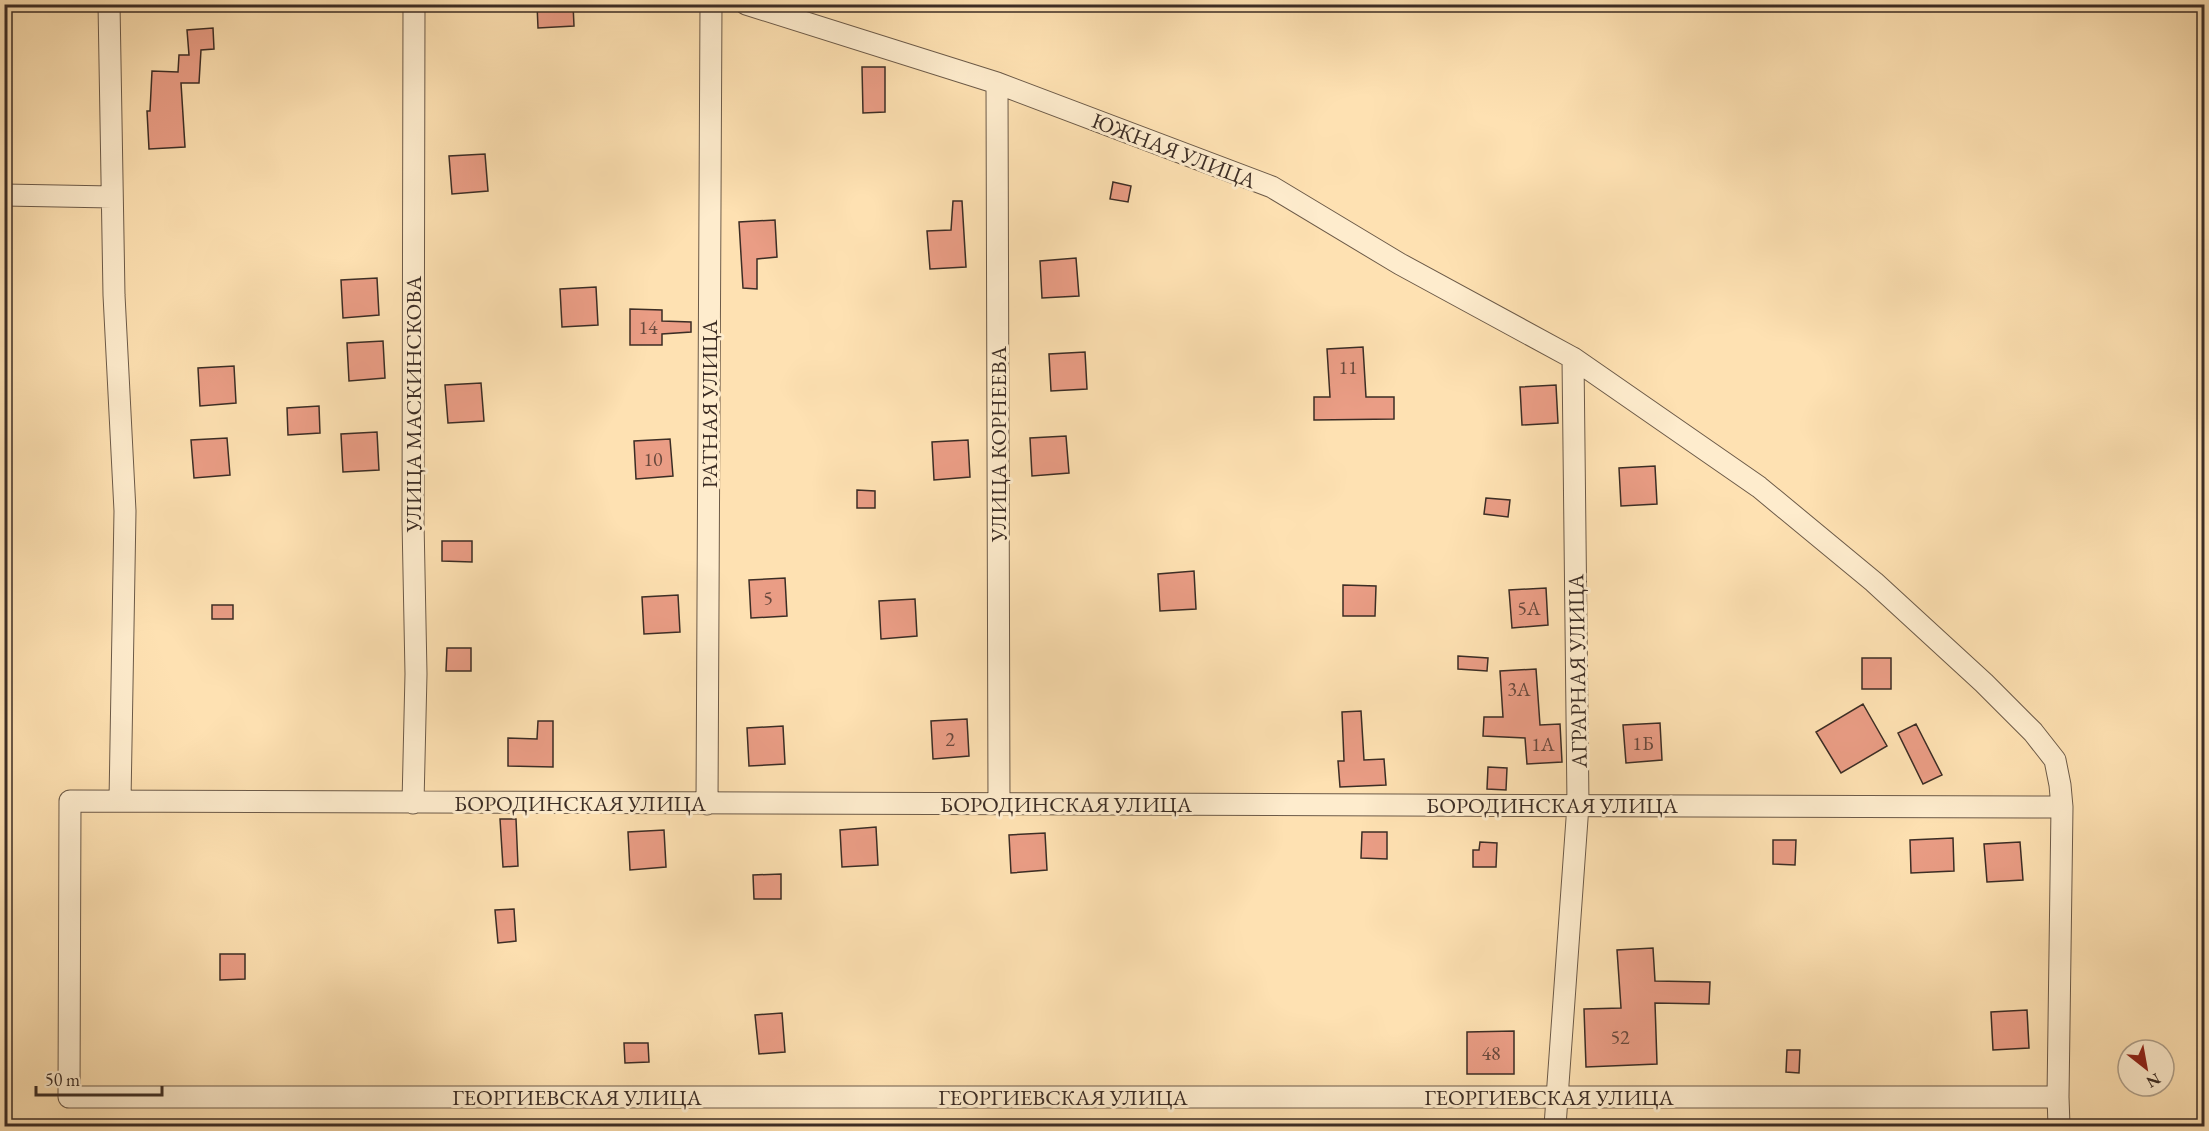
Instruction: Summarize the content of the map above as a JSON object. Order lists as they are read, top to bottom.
{
  "streets": {
    "street": [
      "ЮЖНАЯ УЛИЦА",
      "УЛИЦА МАСКИНСКОВА",
      "РАТНАЯ УЛИЦА",
      "УЛИЦА КОРНЕЕВА",
      "АГРАРНАЯ УЛИЦА",
      "БОРОДИНСКАЯ УЛИЦА",
      "ГЕОРГИЕВСКАЯ УЛИЦА"
    ]
  },
  "crossings": [
    ["ЮЖНАЯ УЛИЦА", "УЛИЦА КОРНЕЕВА"],
    ["ЮЖНАЯ УЛИЦА", "АГРАРНАЯ УЛИЦА"],
    ["ЮЖНАЯ УЛИЦА", "БОРОДИНСКАЯ УЛИЦА"],
    ["ЮЖНАЯ УЛИЦА", "ГЕОРГИЕВСКАЯ УЛИЦА"],
    ["УЛИЦА МАСКИНСКОВА", "БОРОДИНСКАЯ УЛИЦА"],
    ["РАТНАЯ УЛИЦА", "БОРОДИНСКАЯ УЛИЦА"],
    ["УЛИЦА КОРНЕЕВА", "БОРОДИНСКАЯ УЛИЦА"],
    ["АГРАРНАЯ УЛИЦА", "БОРОДИНСКАЯ УЛИЦА"],
    ["АГРАРНАЯ УЛИЦА", "ГЕОРГИЕВСКАЯ УЛИЦА"],
    ["БОРОДИНСКАЯ УЛИЦА", "ГЕОРГИЕВСКАЯ УЛИЦА"]
  ],
  "house_numbers": [
    "14",
    "11",
    "10",
    "5",
    "5А",
    "3А",
    "2",
    "1Б",
    "1А",
    "52",
    "48"
  ],
  "scale_bar": "50 m",
  "north": "bottom right"
}
